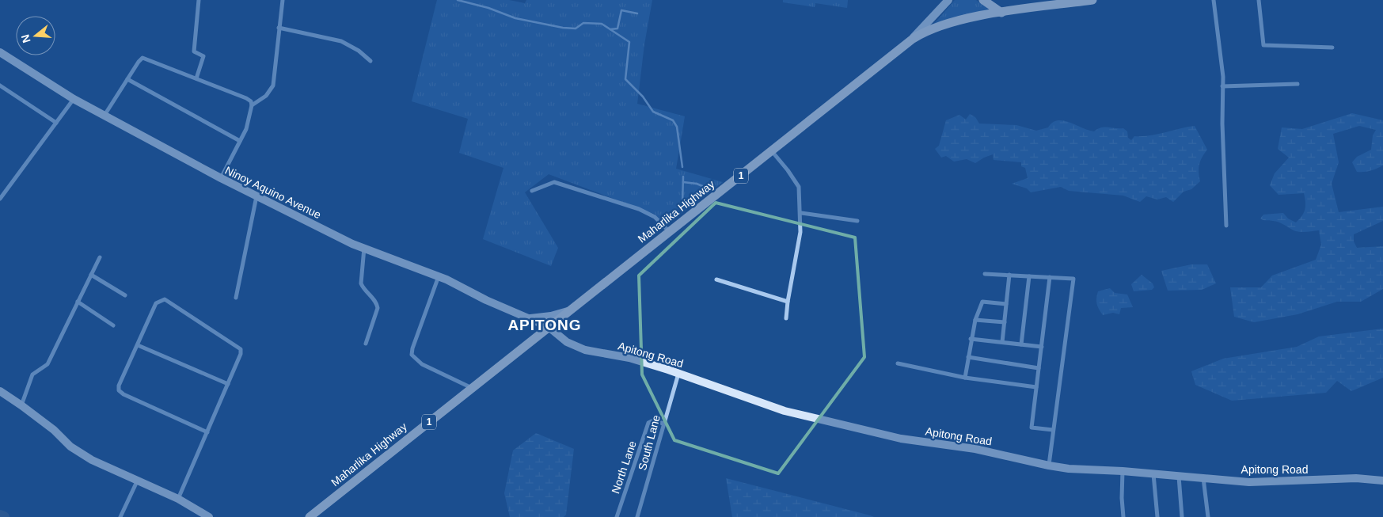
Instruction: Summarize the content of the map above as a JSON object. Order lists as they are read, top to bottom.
{
  "streets": {
    "main road": ["1", "Maharlika Highway"],
    "street": [
      "Ninoy Aquino Avenue",
      "Apitong Road",
      "South Lane",
      "North Lane"
    ]
  },
  "crossings": [
    ["Ninoy Aquino Avenue", "Maharlika Highway"],
    ["Ninoy Aquino Avenue", "Apitong Road"],
    ["Maharlika Highway", "Apitong Road"],
    ["Apitong Road", "South Lane"],
    ["South Lane", "North Lane"]
  ],
  "districts": ["APITONG"],
  "north": "left"
}
